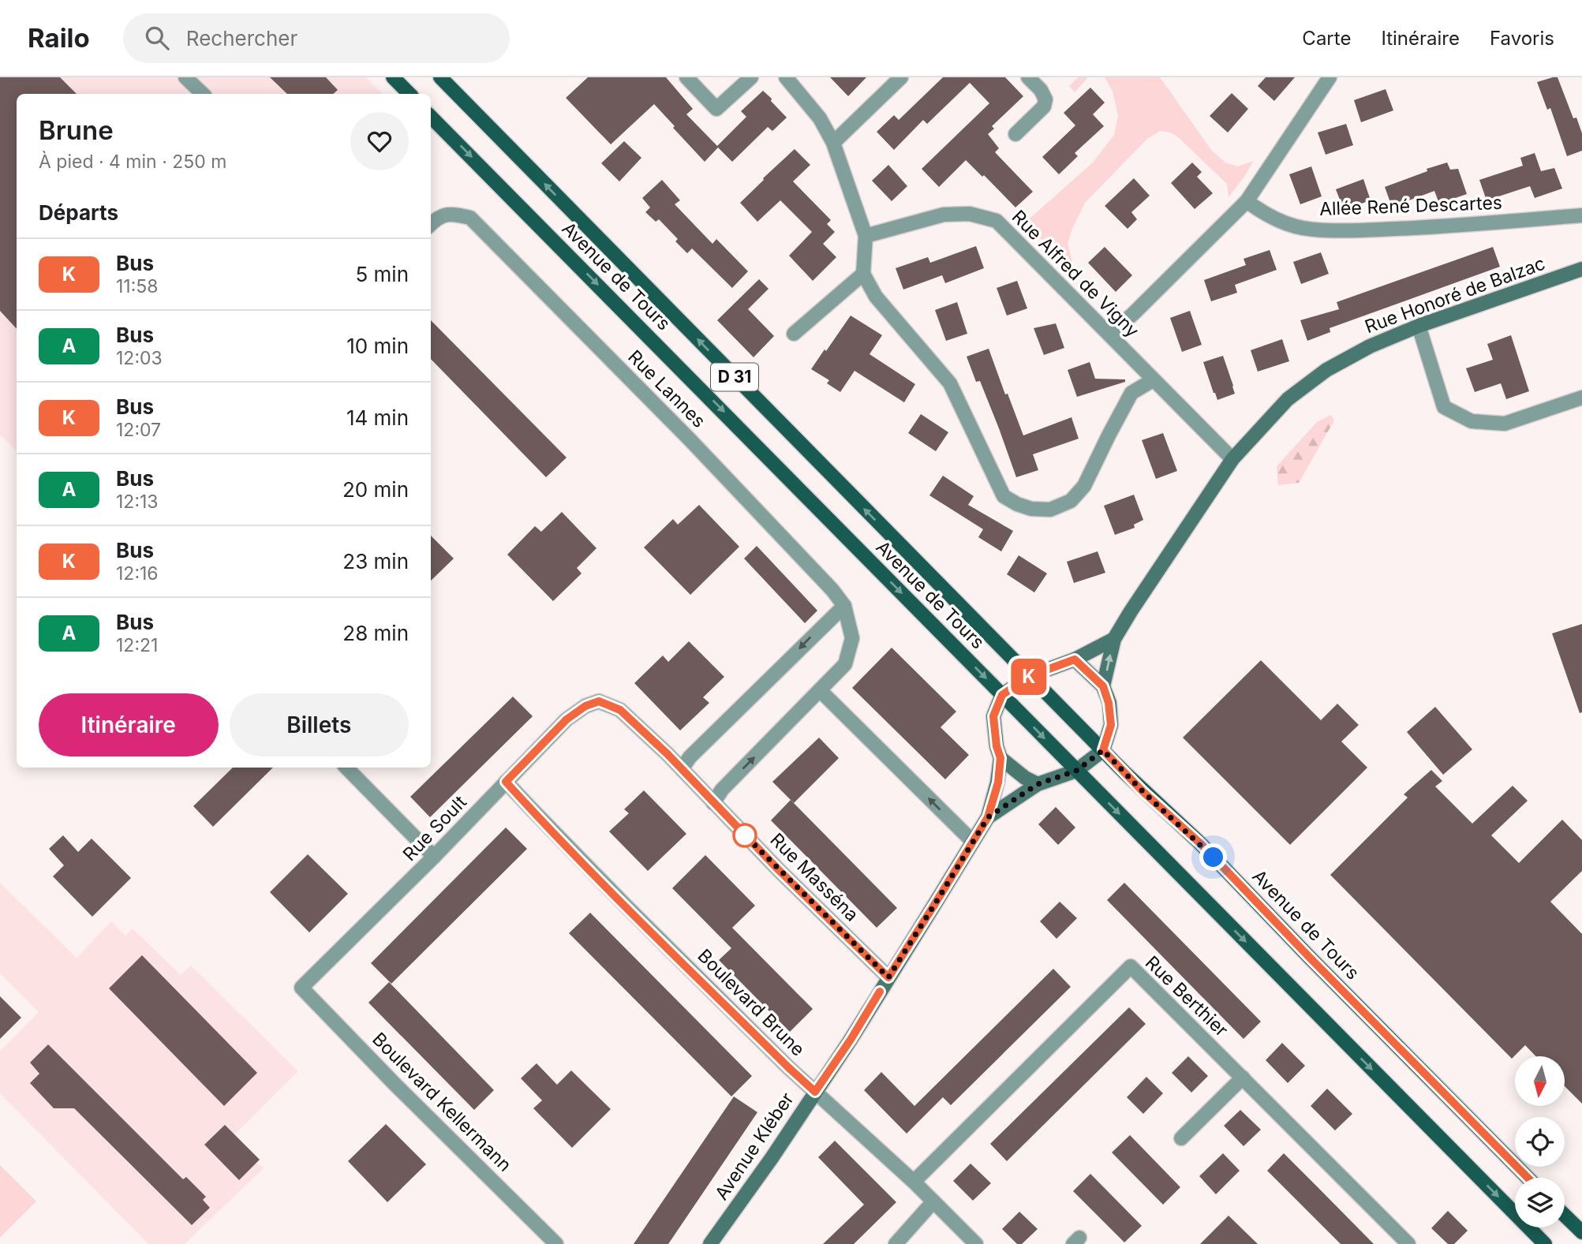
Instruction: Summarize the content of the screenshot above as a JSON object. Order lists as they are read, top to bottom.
{
  "streets": {
    "main road": ["Avenue de Tours", "D 31"],
    "street": [
      "Allée René Descartes",
      "Rue Alfred de Vigny",
      "Rue Honoré de Balzac",
      "Rue Lannes",
      "Rue Soult",
      "Rue Masséna",
      "Rue Berthier",
      "Boulevard Brune",
      "Boulevard Kellermann",
      "Avenue Kléber"
    ]
  },
  "crossings": [
    ["Rue Alfred de Vigny", "Rue Honoré de Balzac"],
    ["Rue Lannes", "Rue Masséna"],
    ["Rue Soult", "Rue Masséna"],
    ["Rue Soult", "Boulevard Brune"],
    ["Rue Soult", "Boulevard Kellermann"],
    ["Rue Masséna", "Avenue Kléber"],
    ["Rue Berthier", "Boulevard Brune"],
    ["Boulevard Brune", "Avenue Kléber"]
  ],
  "lines": ["bus line K"],
  "north": "bottom",
  "page": {
    "header": "Railo",
    "search": "Rechercher",
    "nav": ["Carte", "Itinéraire", "Favoris"],
    "on_map": "K",
    "heading": [
      ["Brune", "À pied · 4 min · 250 m"],
      "Départs"
    ],
    "list": [
      {
        "mark": "K",
        "name": "Bus",
        "note": "11:58",
        "value": "5 min"
      },
      {
        "mark": "A",
        "name": "Bus",
        "note": "12:03",
        "value": "10 min"
      },
      {
        "mark": "K",
        "name": "Bus",
        "note": "12:07",
        "value": "14 min"
      },
      {
        "mark": "A",
        "name": "Bus",
        "note": "12:13",
        "value": "20 min"
      },
      {
        "mark": "K",
        "name": "Bus",
        "note": "12:16",
        "value": "23 min"
      },
      {
        "mark": "A",
        "name": "Bus",
        "note": "12:21",
        "value": "28 min"
      }
    ],
    "buttons": ["Itinéraire", "Billets"]
  }
}
